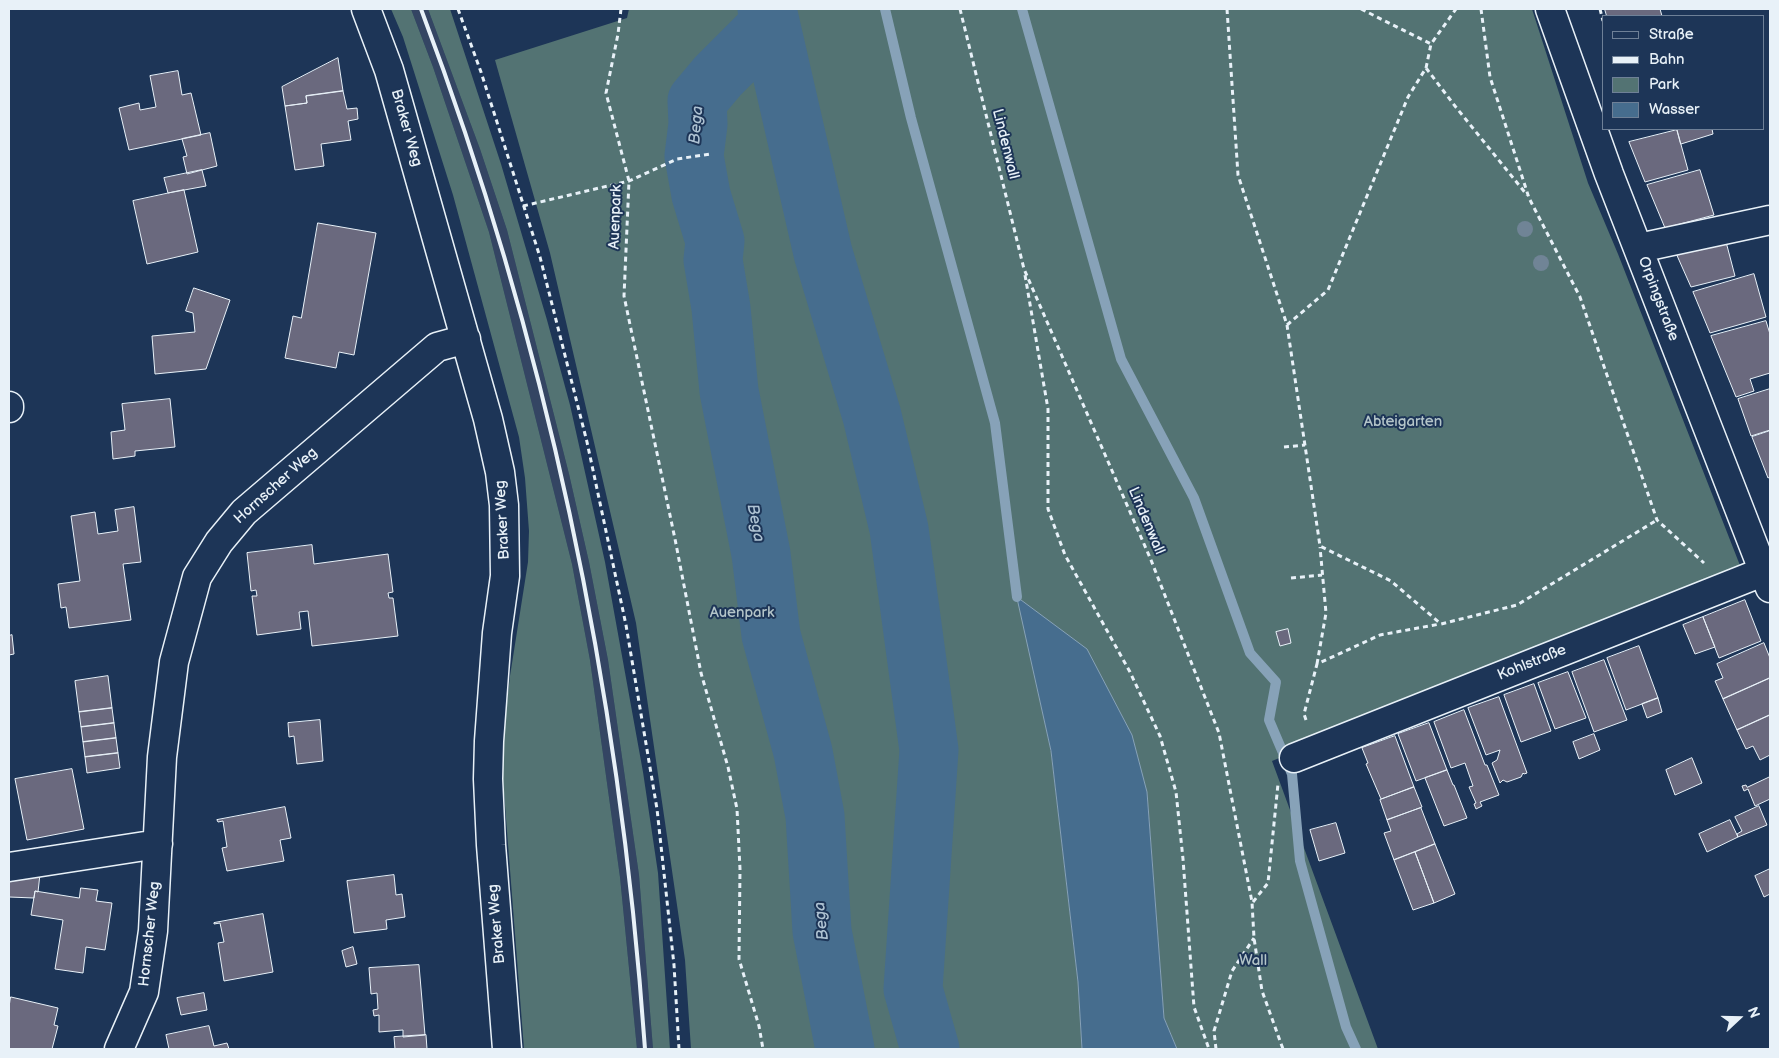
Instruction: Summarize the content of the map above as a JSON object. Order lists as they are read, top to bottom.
{
  "streets": {
    "street": [
      "Braker Weg",
      "Orpingstraße",
      "Hornscher Weg",
      "Kohlstraße"
    ],
    "path": ["Lindenwall", "Auenpark"]
  },
  "crossings": [
    ["Braker Weg", "Hornscher Weg"],
    ["Orpingstraße", "Kohlstraße"]
  ],
  "water": ["Bega"],
  "parks": ["Abteigarten", "Auenpark", "Wall"],
  "legend": [
    "Straße",
    "Bahn",
    "Park",
    "Wasser"
  ],
  "north": "right"
}
